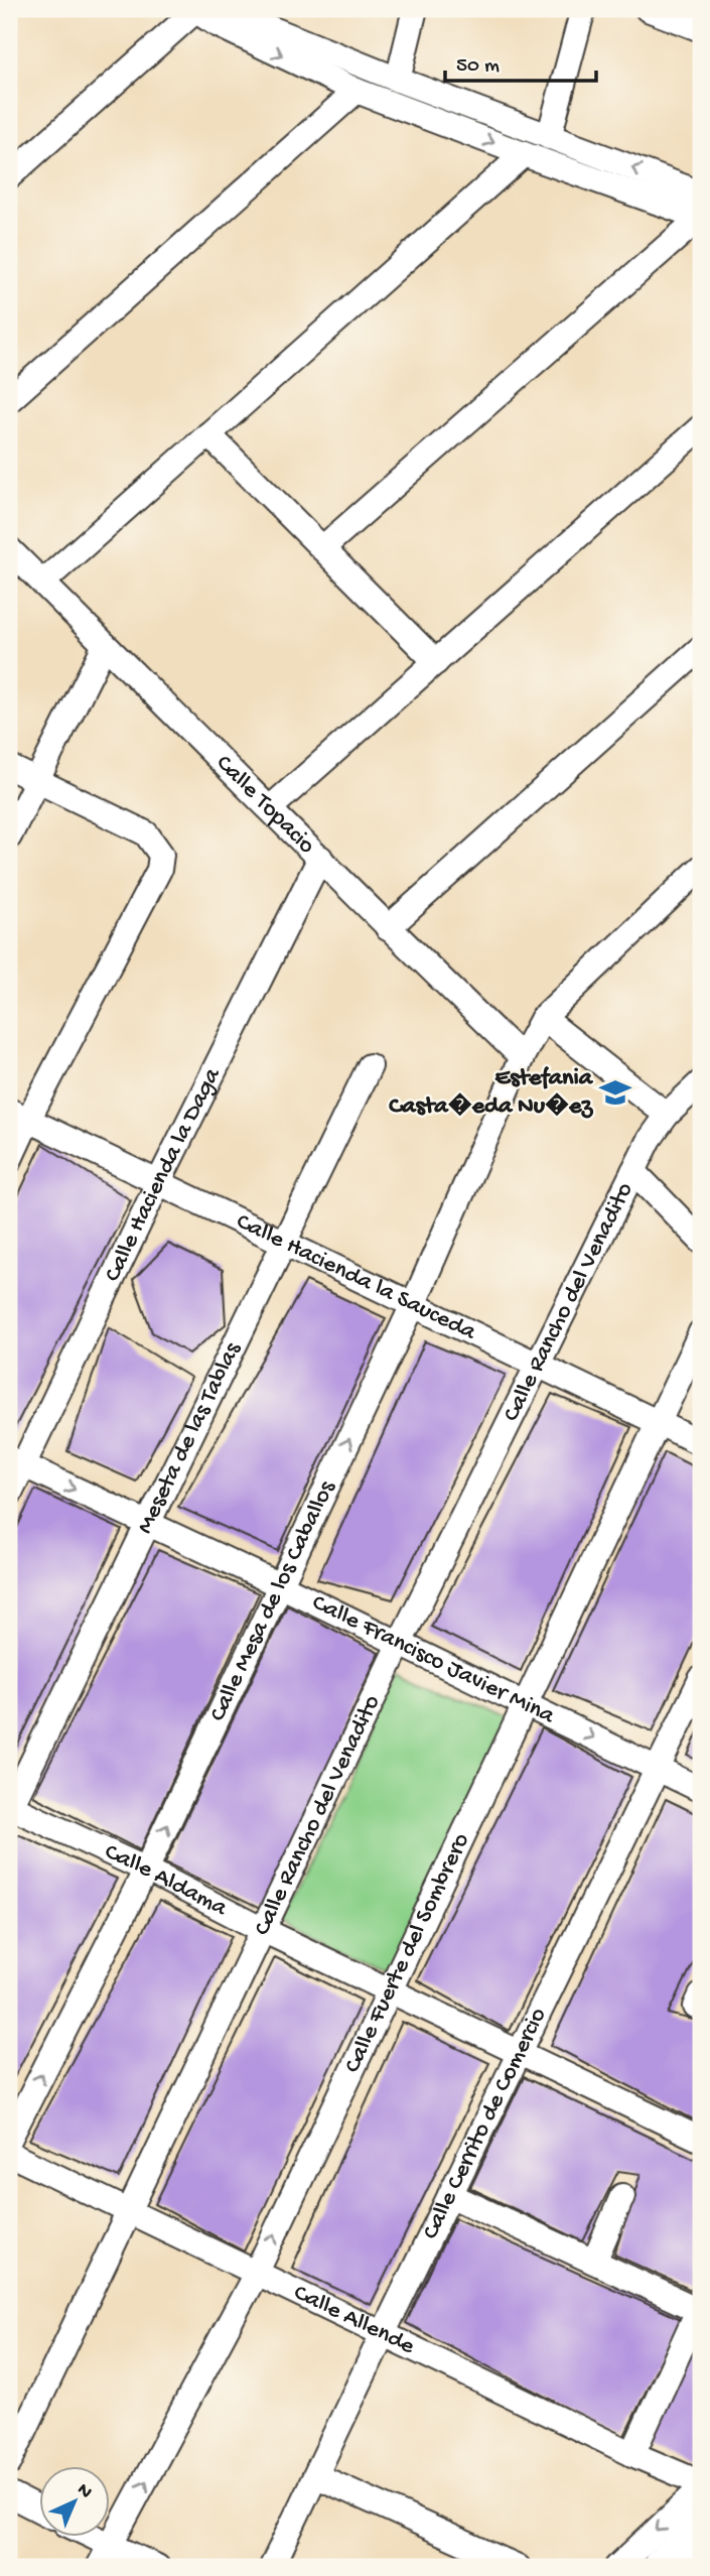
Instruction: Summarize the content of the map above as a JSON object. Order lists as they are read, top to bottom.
{
  "streets": {
    "street": [
      "Calle Topacio",
      "Calle Hacienda la Daga",
      "Calle Hacienda la Sauceda",
      "Calle Rancho del Venadito",
      "Meseta de las Tablas",
      "Calle Mesa de los Caballos",
      "Calle Francisco Javier Mina",
      "Calle Aldama",
      "Calle Fuerte del Sombrero",
      "Calle Cerrito de Comercio",
      "Calle Allende"
    ]
  },
  "crossings": [
    ["Calle Topacio", "Calle Hacienda la Daga"],
    ["Calle Topacio", "Calle Mesa de los Caballos"],
    ["Calle Hacienda la Daga", "Calle Hacienda la Sauceda"],
    ["Calle Hacienda la Daga", "Calle Francisco Javier Mina"],
    ["Calle Hacienda la Sauceda", "Calle Rancho del Venadito"],
    ["Calle Hacienda la Sauceda", "Meseta de las Tablas"],
    ["Calle Hacienda la Sauceda", "Calle Mesa de los Caballos"],
    ["Calle Hacienda la Sauceda", "Calle Fuerte del Sombrero"],
    ["Calle Rancho del Venadito", "Calle Francisco Javier Mina"],
    ["Calle Rancho del Venadito", "Calle Aldama"],
    ["Calle Rancho del Venadito", "Calle Allende"],
    ["Meseta de las Tablas", "Calle Francisco Javier Mina"],
    ["Meseta de las Tablas", "Calle Aldama"],
    ["Calle Mesa de los Caballos", "Calle Francisco Javier Mina"],
    ["Calle Mesa de los Caballos", "Calle Aldama"],
    ["Calle Francisco Javier Mina", "Calle Fuerte del Sombrero"],
    ["Calle Francisco Javier Mina", "Calle Cerrito de Comercio"],
    ["Calle Aldama", "Calle Fuerte del Sombrero"],
    ["Calle Aldama", "Calle Cerrito de Comercio"],
    ["Calle Fuerte del Sombrero", "Calle Allende"],
    ["Calle Cerrito de Comercio", "Calle Allende"]
  ],
  "one_way": ["Calle Mesa de los Caballos", "Calle Francisco Javier Mina", "Calle Fuerte del Sombrero"],
  "places": {
    "school or university": ["Estefania Casta�eda Nu�ez"]
  },
  "scale_bar": "50 m",
  "north": "top right"
}
